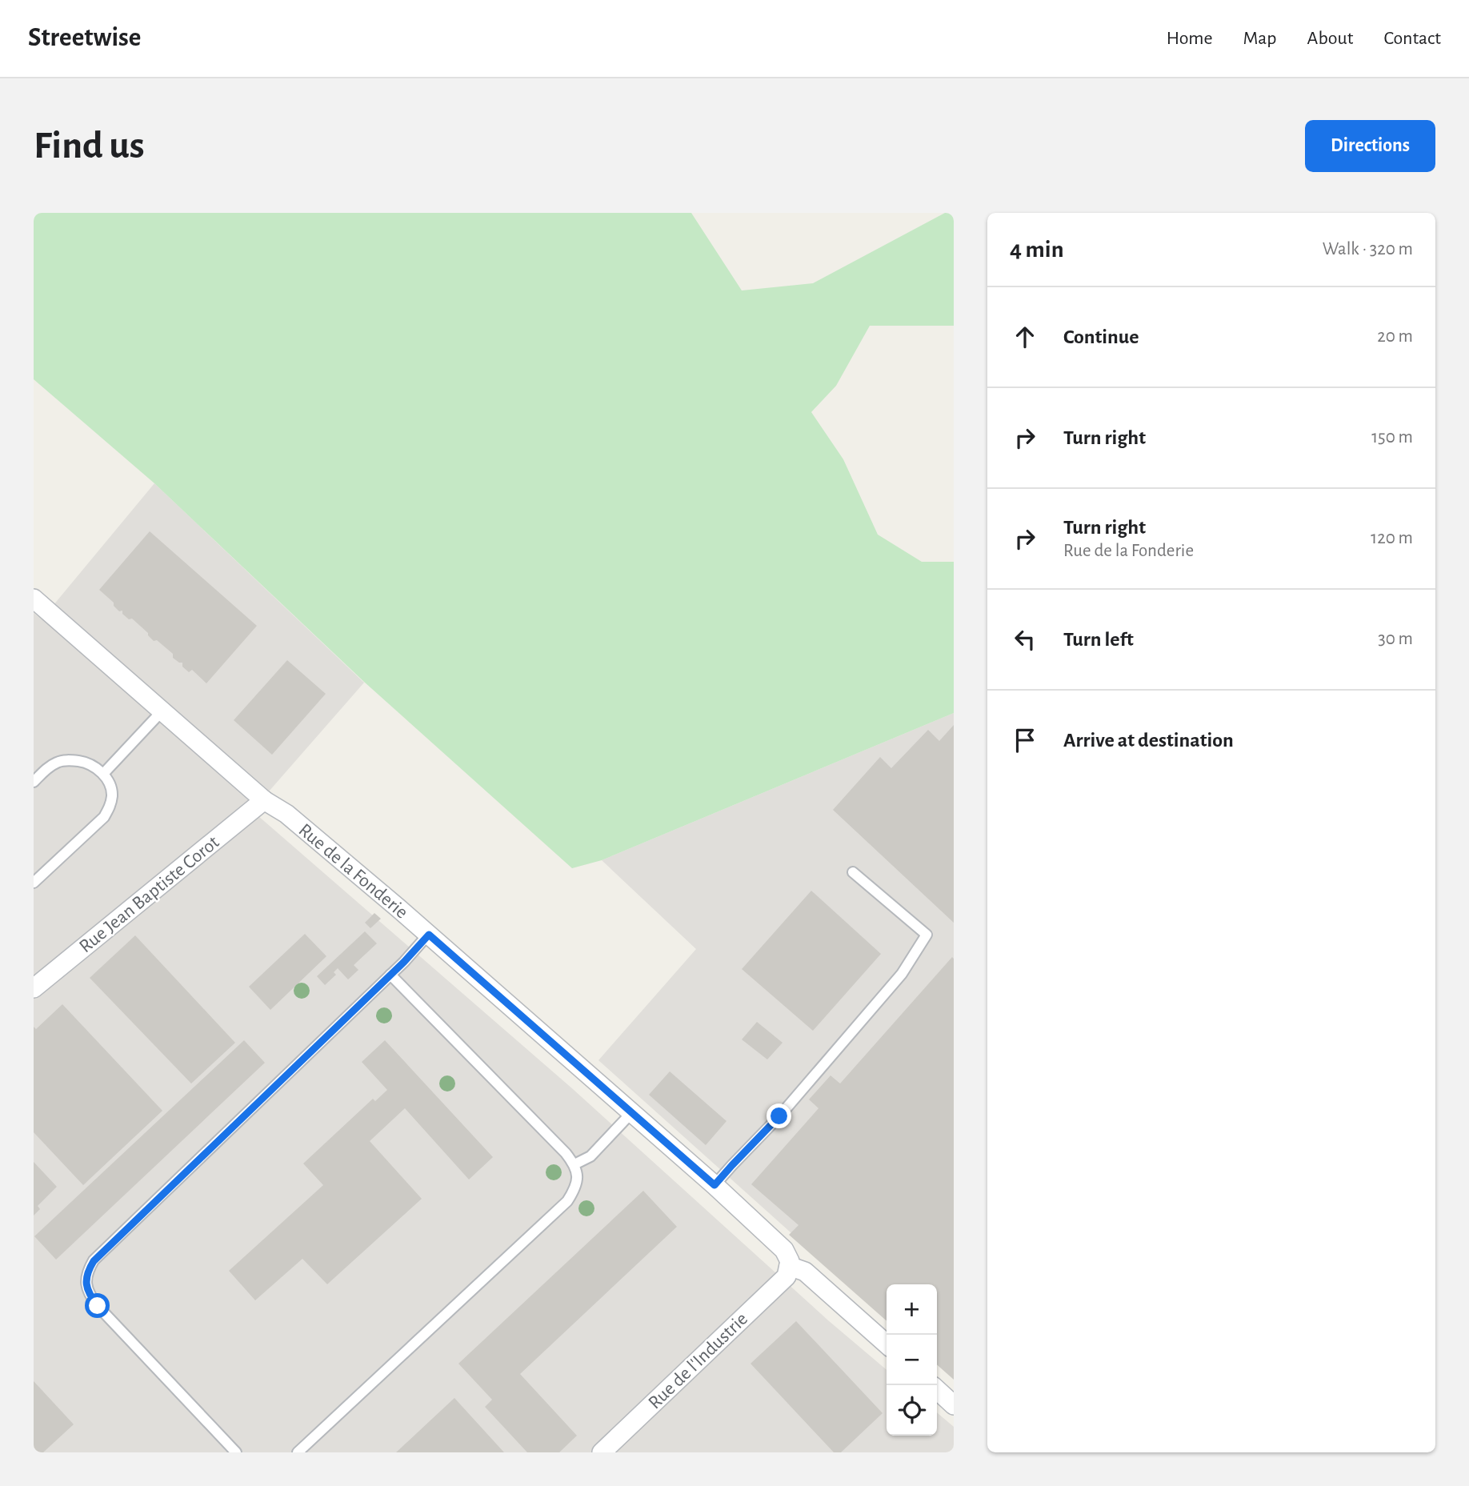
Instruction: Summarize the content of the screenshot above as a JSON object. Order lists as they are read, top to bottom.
{
  "streets": {
    "street": ["Rue de la Fonderie", "Rue Jean Baptiste Corot", "Rue de l'Industrie"]
  },
  "crossings": [
    ["Rue de la Fonderie", "Rue Jean Baptiste Corot"],
    ["Rue de la Fonderie", "Rue de l'Industrie"]
  ],
  "page": {
    "header": "Streetwise",
    "nav": [
      "Home",
      "Map",
      "About",
      "Contact"
    ],
    "buttons": "Directions",
    "title": "Find us",
    "heading": ["4 min", "Walk · 320 m"],
    "list": [
      ["Continue", "20 m"],
      ["Turn right", "150 m"],
      ["Turn right", "Rue de la Fonderie", "120 m"],
      ["Turn left", "30 m"],
      "Arrive at destination"
    ],
    "map_buttons": ["+", "−"]
  }
}
